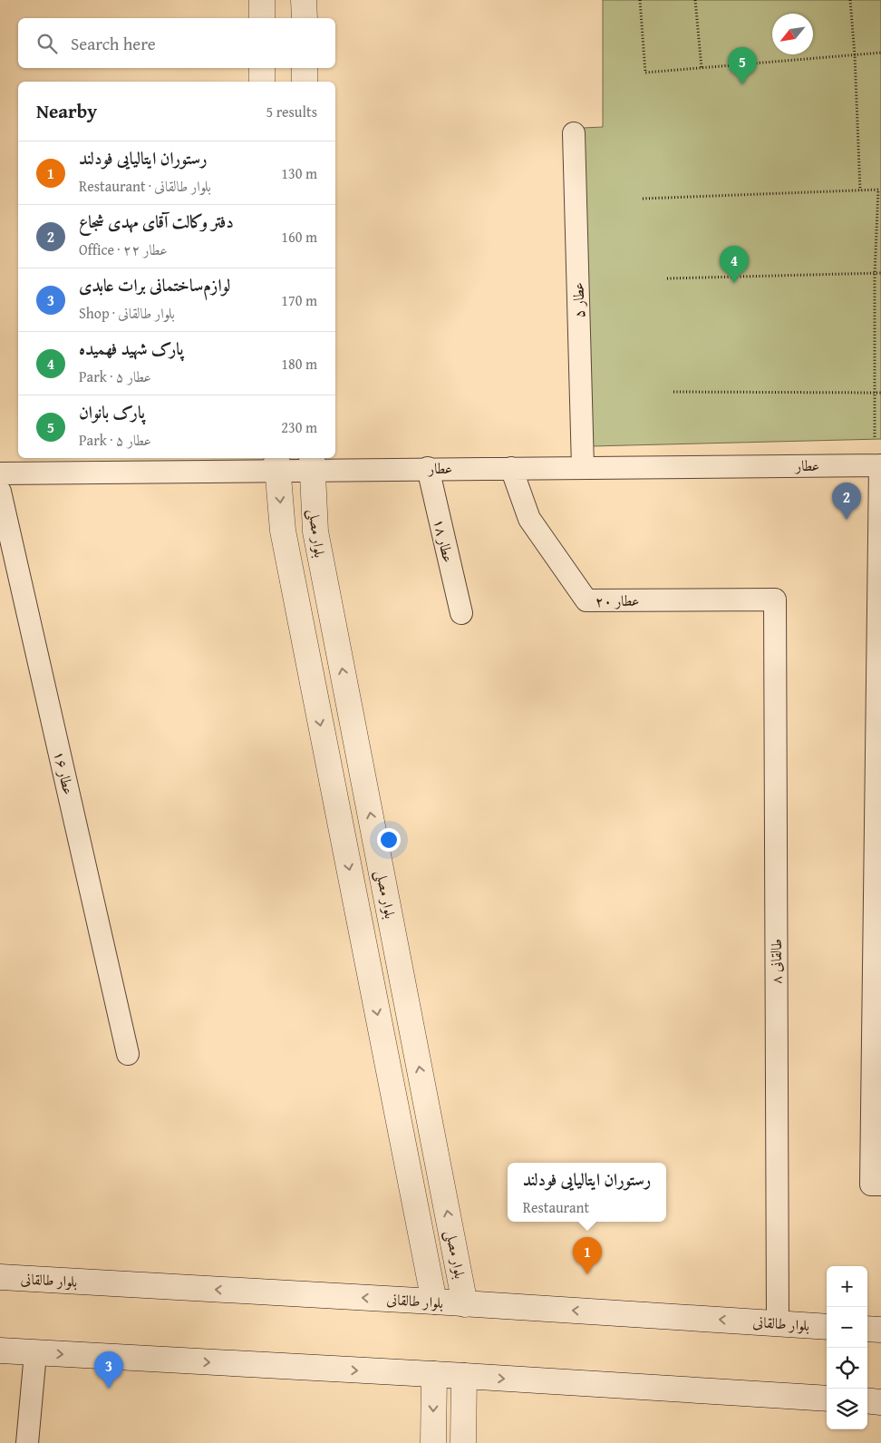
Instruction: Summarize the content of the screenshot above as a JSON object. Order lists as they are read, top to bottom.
{
  "streets": {
    "street": [
      "عطار ۵",
      "عطار",
      "بلوار مصلی",
      "عطار ۱۸",
      "عطار ۲۰",
      "عطار ۱۶",
      "طالقانی ۸",
      "بلوار طالقانی"
    ]
  },
  "crossings": [
    ["عطار ۵", "عطار"],
    ["عطار", "بلوار مصلی"],
    ["عطار", "عطار ۱۸"],
    ["عطار", "عطار ۲۰"],
    ["بلوار مصلی", "بلوار طالقانی"],
    ["عطار ۲۰", "طالقانی ۸"],
    ["طالقانی ۸", "بلوار طالقانی"]
  ],
  "north": "bottom left",
  "page": {
    "search": "Search here",
    "pins": [
      "5",
      "4",
      "2",
      "1",
      "3"
    ],
    "heading": ["Nearby", "5 results"],
    "list": [
      {
        "mark": "1",
        "name": "رستوران ایتالیایی فودلند",
        "note": "Restaurant · بلوار طالقانی",
        "value": "130 m"
      },
      {
        "mark": "2",
        "name": "دفتر وکالت آقای مهدی شجاع",
        "note": "Office · عطار ۲۲",
        "value": "160 m"
      },
      {
        "mark": "3",
        "name": "لوازم‌ساختمانی برات عابدی",
        "note": "Shop · بلوار طالقانی",
        "value": "170 m"
      },
      {
        "mark": "4",
        "name": "پارک شهید فهمیده",
        "note": "Park · عطار ۵",
        "value": "180 m"
      },
      {
        "mark": "5",
        "name": "پارک بانوان",
        "note": "Park · عطار ۵",
        "value": "230 m"
      }
    ],
    "popup": ["رستوران ایتالیایی فودلند", "Restaurant"],
    "map_buttons": ["+", "−"]
  }
}
